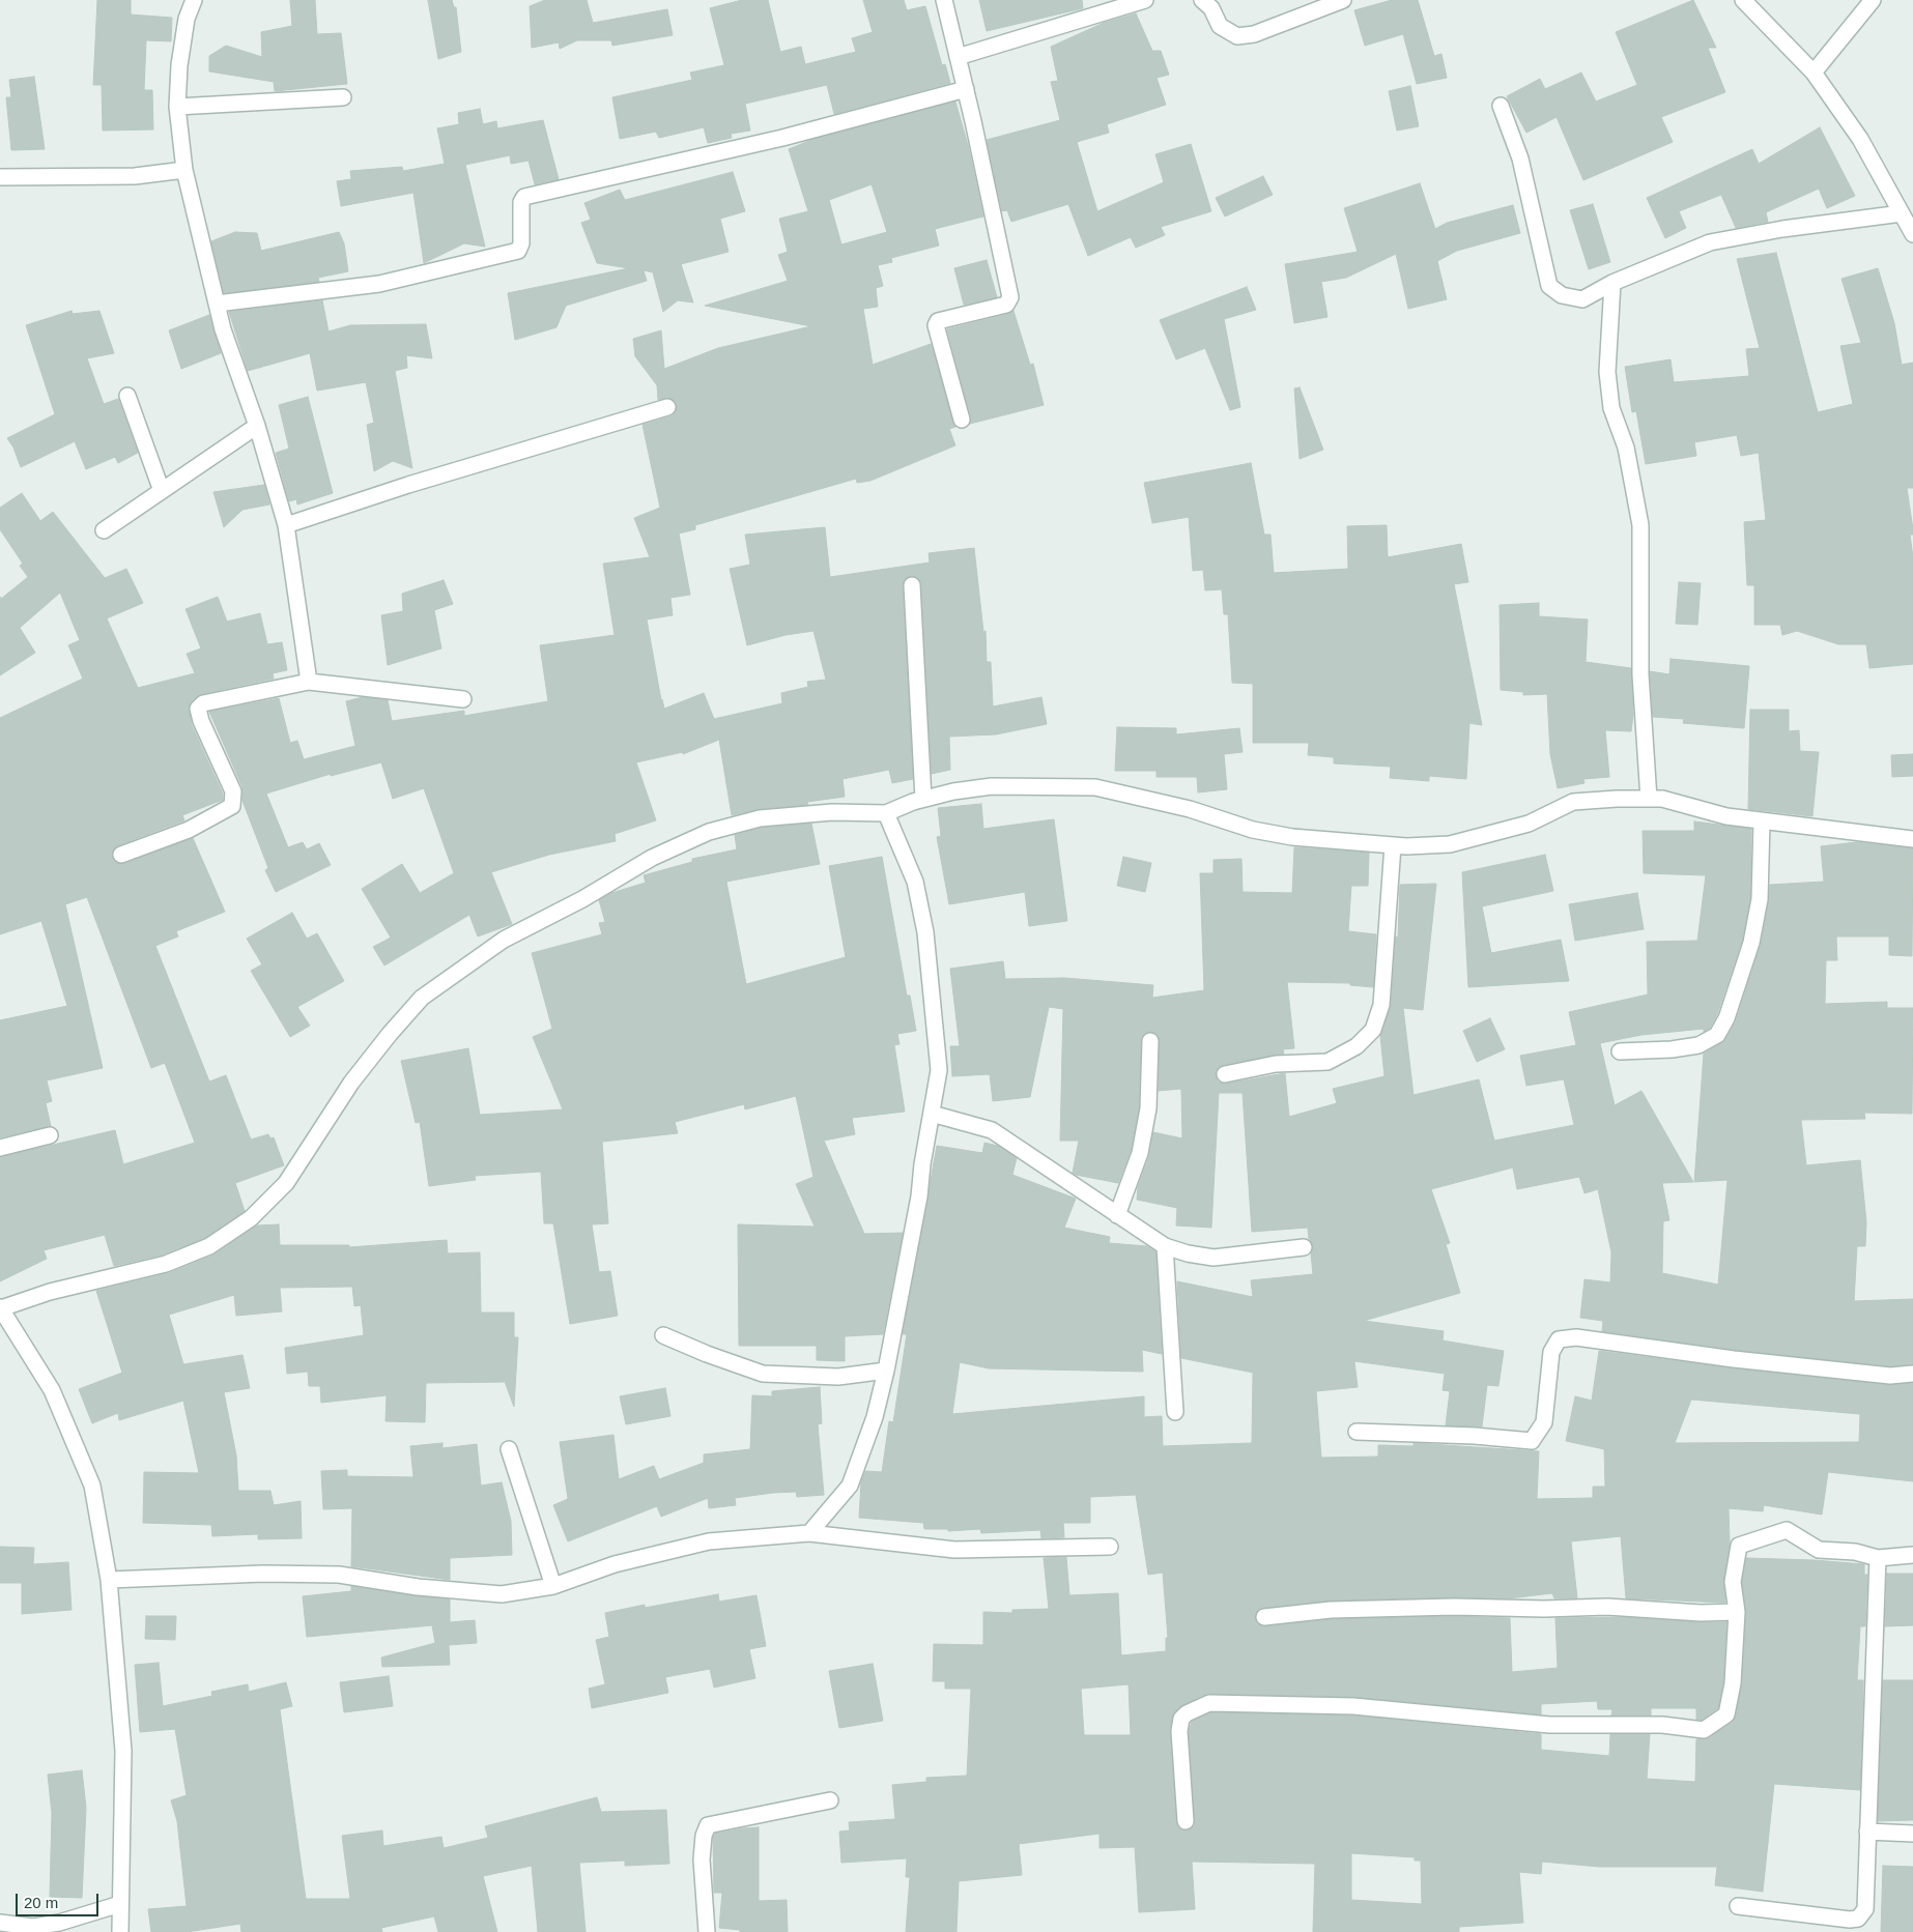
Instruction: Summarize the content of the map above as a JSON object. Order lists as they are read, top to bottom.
{
  "scale_bar": "20 m"
}
